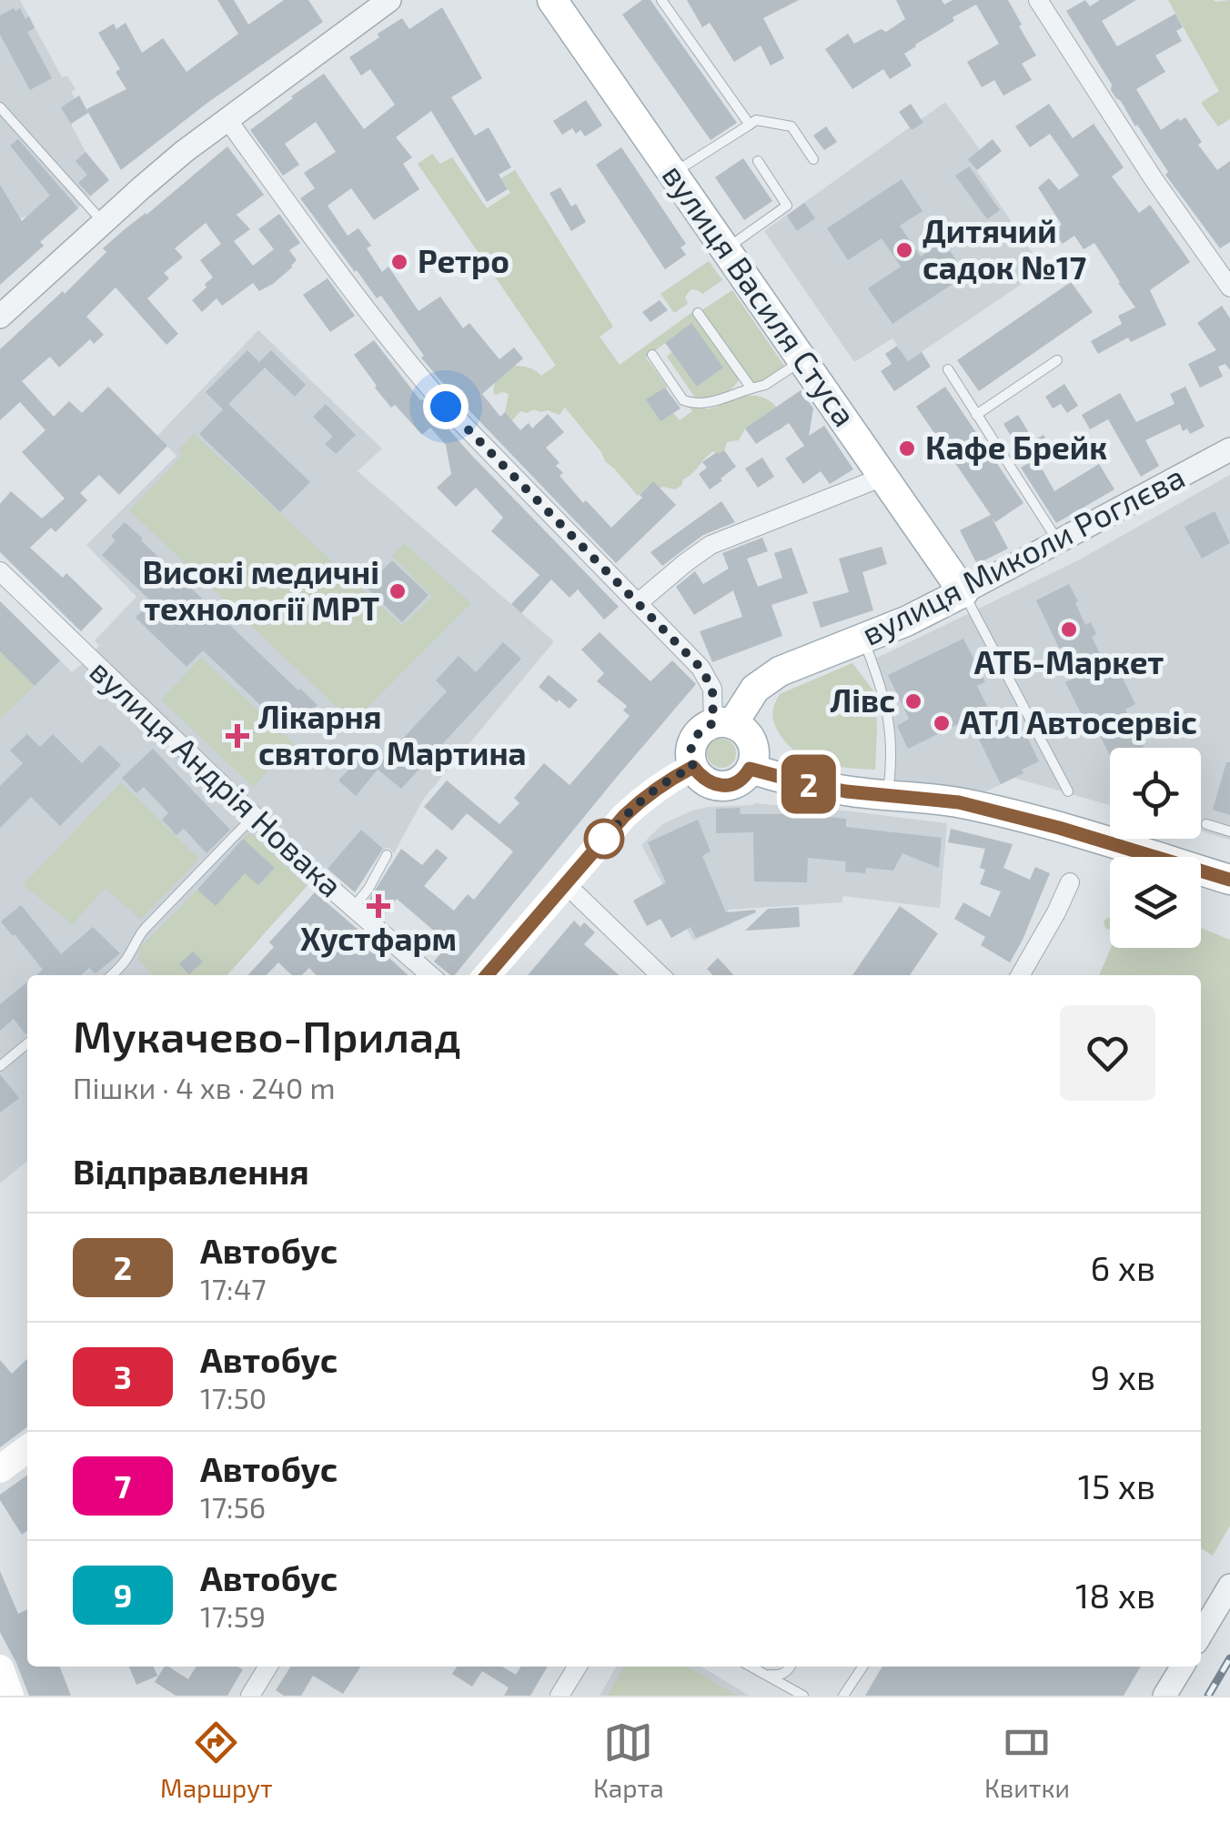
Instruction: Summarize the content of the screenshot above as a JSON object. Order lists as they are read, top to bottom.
{
  "streets": {
    "main road": ["вулиця Василя Стуса", "вулиця Миколи Роглєва"],
    "street": ["вулиця Андрія Новака"]
  },
  "crossings": [
    ["вулиця Василя Стуса", "вулиця Миколи Роглєва"]
  ],
  "places": {
    "other": [
      "Дитячий садок №17",
      "Ретро",
      "Кафе Брейк",
      "Високі медичні технології МРТ",
      "АТБ-Маркет",
      "Лівс",
      "АТЛ Автосервіс"
    ],
    "health": ["Лікарня святого Мартина", "Хустфарм"]
  },
  "lines": ["bus line 2"],
  "page": {
    "on_map": "2",
    "heading": [
      ["Мукачево-Прилад", "Пішки · 4 хв · 240 m"],
      "Відправлення"
    ],
    "list": [
      {
        "mark": "2",
        "name": "Автобус",
        "note": "17:47",
        "value": "6 хв"
      },
      {
        "mark": "3",
        "name": "Автобус",
        "note": "17:50",
        "value": "9 хв"
      },
      {
        "mark": "7",
        "name": "Автобус",
        "note": "17:56",
        "value": "15 хв"
      },
      {
        "mark": "9",
        "name": "Автобус",
        "note": "17:59",
        "value": "18 хв"
      }
    ],
    "tabs": ["Маршрут", "Карта", "Квитки"]
  }
}
